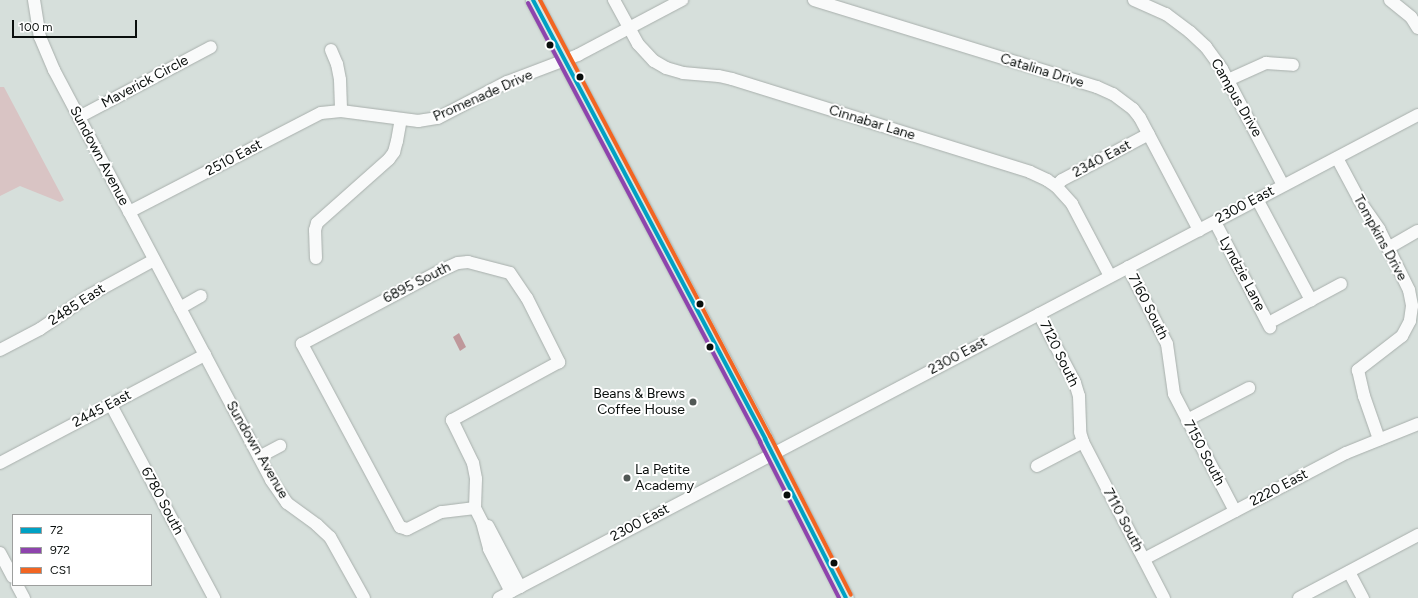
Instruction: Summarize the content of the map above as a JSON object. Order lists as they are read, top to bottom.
{
  "streets": {
    "street": [
      "Catalina Drive",
      "Maverick Circle",
      "Promenade Drive",
      "Campus Drive",
      "Cinnabar Lane",
      "Sundown Avenue",
      "2510 East",
      "2340 East",
      "2300 East",
      "Tompkins Drive",
      "Lyndzie Lane",
      "6895 South",
      "2485 East",
      "7160 South",
      "7120 South",
      "2445 East",
      "7150 South",
      "2220 East",
      "6780 South",
      "7110 South"
    ]
  },
  "crossings": [
    ["Catalina Drive", "2340 East"],
    ["Catalina Drive", "2300 East"],
    ["Maverick Circle", "Sundown Avenue"],
    ["Promenade Drive", "Cinnabar Lane"],
    ["Promenade Drive", "2510 East"],
    ["Campus Drive", "2300 East"],
    ["Cinnabar Lane", "2340 East"],
    ["Cinnabar Lane", "2300 East"],
    ["Sundown Avenue", "2510 East"],
    ["Sundown Avenue", "2485 East"],
    ["Sundown Avenue", "2445 East"],
    ["2300 East", "Tompkins Drive"],
    ["2300 East", "Lyndzie Lane"],
    ["2300 East", "6895 South"],
    ["2300 East", "7160 South"],
    ["2300 East", "7120 South"],
    ["Tompkins Drive", "2220 East"],
    ["7160 South", "7150 South"],
    ["7120 South", "7110 South"],
    ["2445 East", "6780 South"],
    ["7150 South", "2220 East"],
    ["2220 East", "7110 South"]
  ],
  "places": ["Beans & Brews Coffee House", "La Petite Academy"],
  "lines": ["transit line 72", "transit line CS1", "transit line 972"],
  "legend": ["72", "972", "CS1"],
  "scale_bar": "100 m"
}
